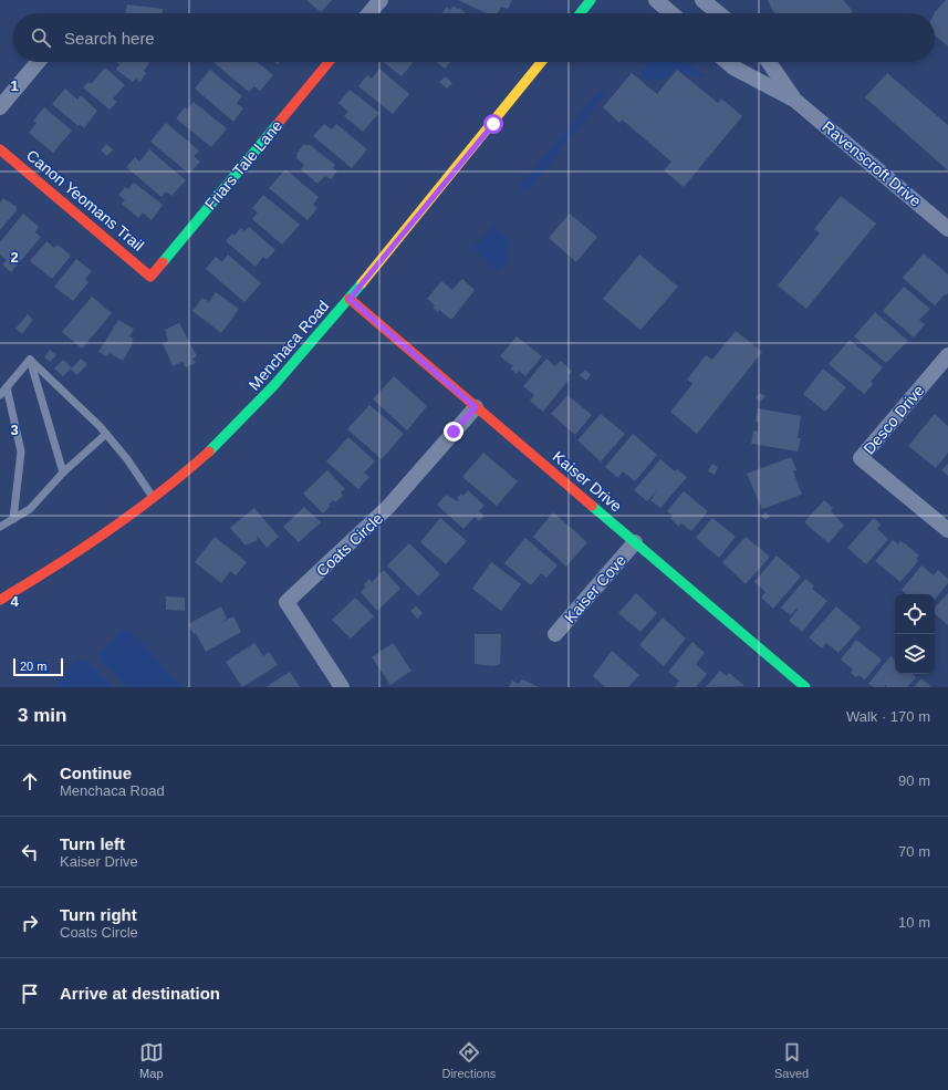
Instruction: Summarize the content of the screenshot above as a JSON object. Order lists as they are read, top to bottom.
{
  "streets": {
    "street": [
      "Ravenscroft Drive",
      "Friars Tale Lane",
      "Canon Yeomans Trail",
      "Menchaca Road",
      "Desco Drive",
      "Kaiser Drive",
      "Coats Circle",
      "Kaiser Cove"
    ]
  },
  "crossings": [
    ["Friars Tale Lane", "Canon Yeomans Trail"],
    ["Menchaca Road", "Kaiser Drive"],
    ["Kaiser Drive", "Coats Circle"],
    ["Kaiser Drive", "Kaiser Cove"]
  ],
  "scale_bar": "20 m",
  "page": {
    "search": "Search here",
    "scale": "20 m",
    "heading": ["3 min", "Walk · 170 m"],
    "list": [
      ["Continue", "Menchaca Road", "90 m"],
      ["Turn left", "Kaiser Drive", "70 m"],
      ["Turn right", "Coats Circle", "10 m"],
      "Arrive at destination"
    ],
    "nav": ["Map", "Directions", "Saved"]
  },
  "grid": {
    "rows": [
      "1",
      "2",
      "3",
      "4"
    ]
  }
}
